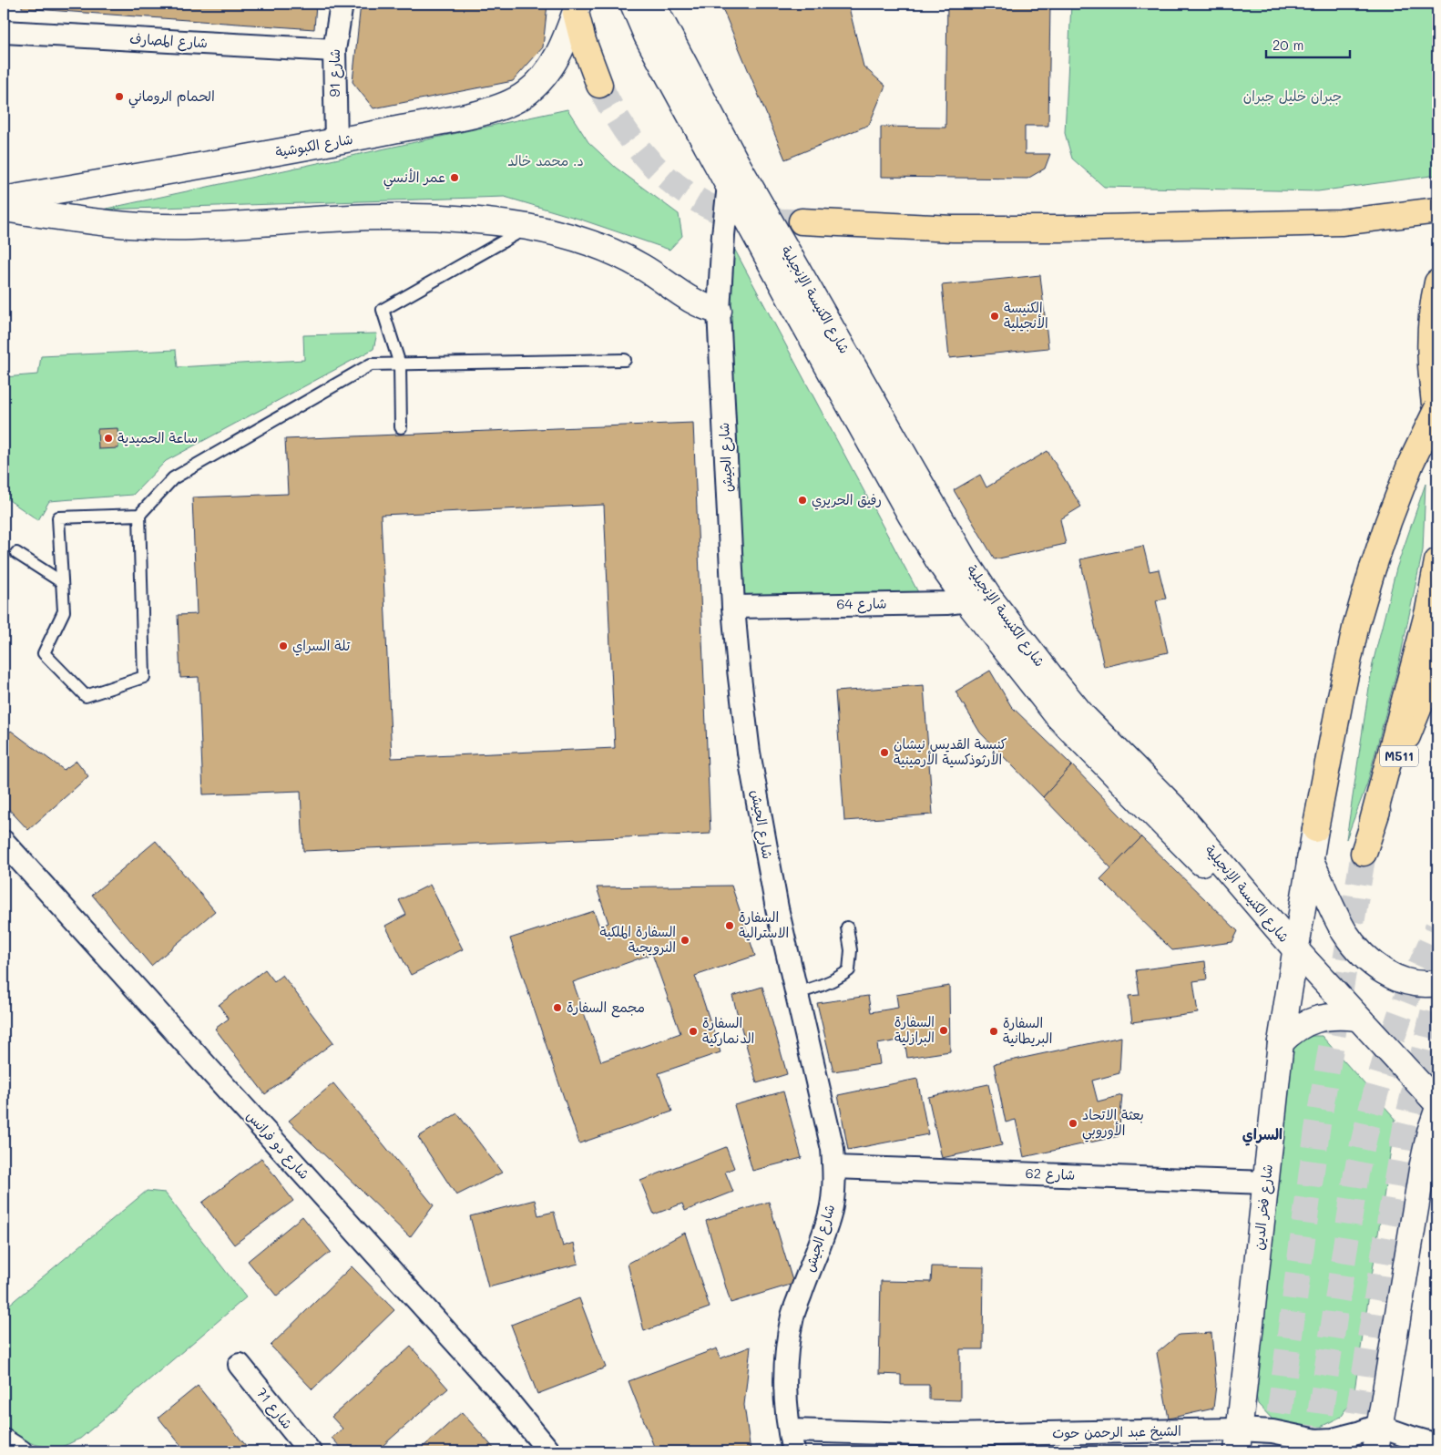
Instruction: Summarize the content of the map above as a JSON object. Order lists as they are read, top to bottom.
{
  "streets": {
    "highway": ["M511"],
    "street": [
      "شارع المصارف",
      "شارع 91",
      "شارع الكبوشية",
      "شارع الكنيسة الإنجيلية",
      "شارع الجيش",
      "شارع 64",
      "شارع دو فرانس",
      "شارع 62",
      "شارع فخر الدين",
      "شارع 71",
      "الشيخ عبد الرحمن حوت"
    ]
  },
  "crossings": [
    ["شارع المصارف", "شارع 91"],
    ["شارع 91", "شارع الكبوشية"],
    ["شارع الكنيسة الإنجيلية", "شارع الجيش"],
    ["شارع الكنيسة الإنجيلية", "شارع 64"],
    ["شارع الكنيسة الإنجيلية", "شارع فخر الدين"],
    ["شارع الجيش", "شارع 64"],
    ["شارع الجيش", "شارع 62"],
    ["شارع الجيش", "الشيخ عبد الرحمن حوت"],
    ["شارع 62", "شارع فخر الدين"],
    ["شارع فخر الدين", "الشيخ عبد الرحمن حوت"]
  ],
  "districts": ["السراي"],
  "parks": ["جبران خليل جبران", "د. محمد خالد"],
  "places": [
    "الحمام الروماني",
    "عمر الأنسي",
    "الكنيسة الأنجيلية",
    "ساعة الحميدية",
    "رفيق الحريري",
    "تلة السراي",
    "كنيسة القديس نيشان الأرثوذكسية الأرمينية",
    "السفارة الاسترالية",
    "السفارة الملكية النرويجية",
    "مجمع السفارة",
    "السفارة البرازلية",
    "السفارة الدنماركية",
    "السفارة البريطانية",
    "بعثة الاتحاد الأوروبي"
  ],
  "scale_bar": "20 m"
}
